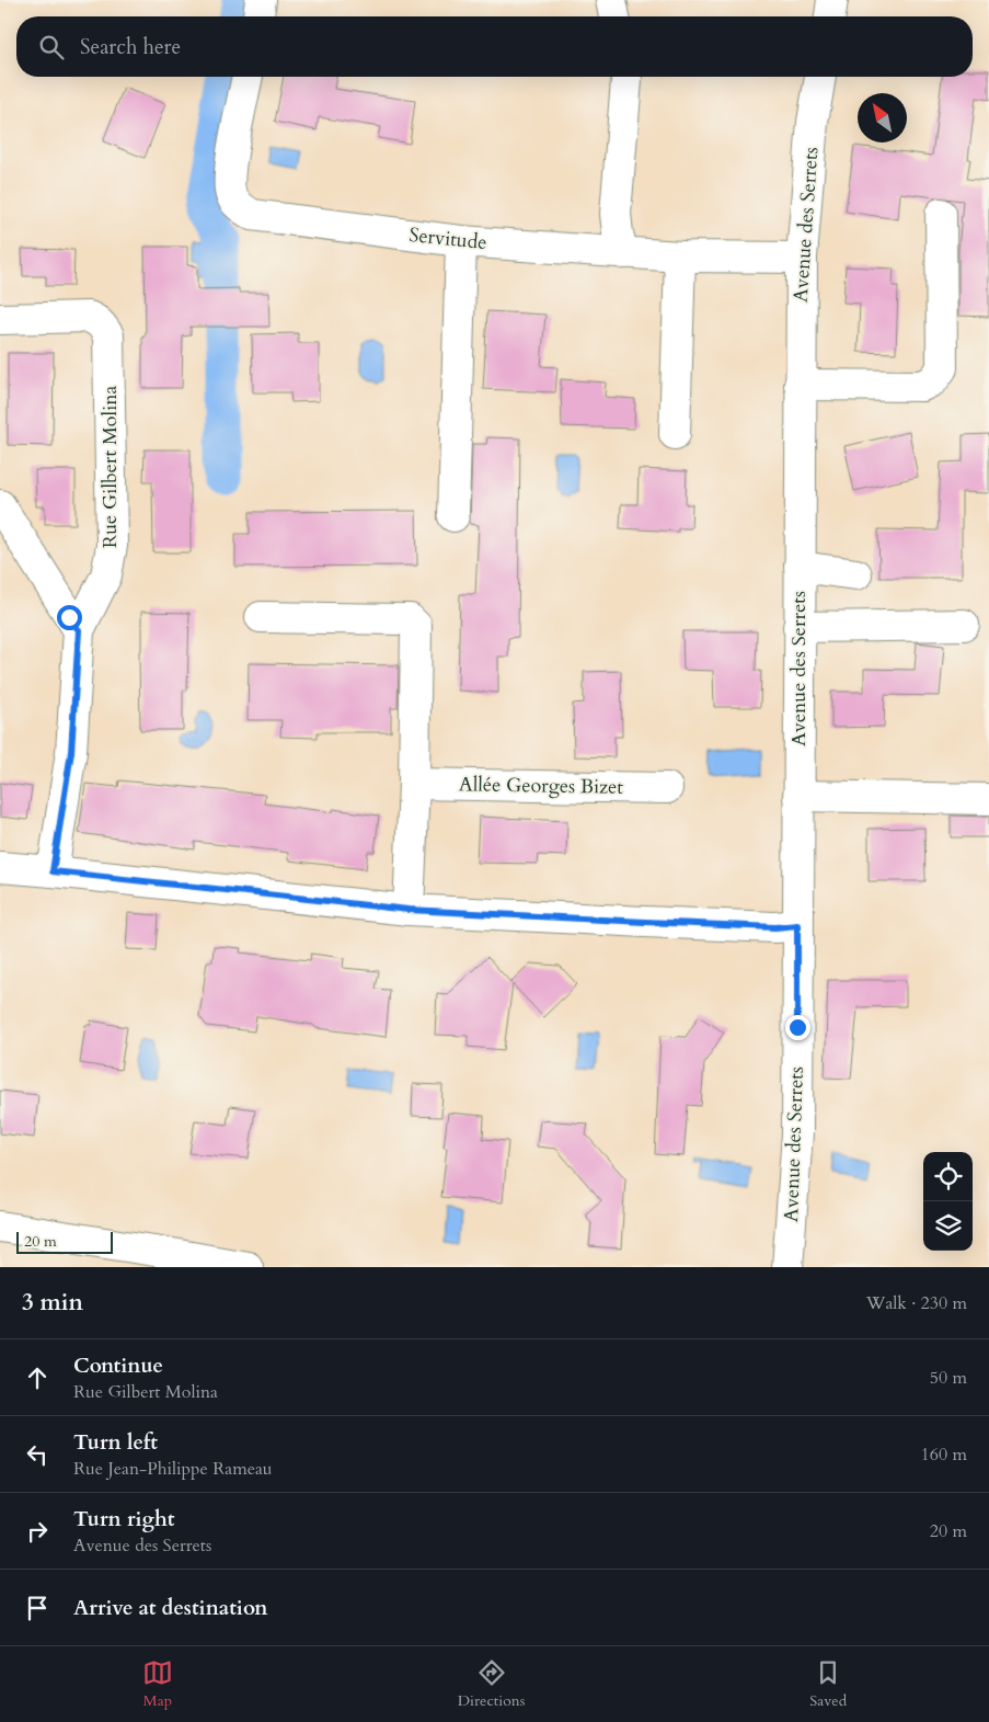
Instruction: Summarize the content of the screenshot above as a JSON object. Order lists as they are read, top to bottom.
{
  "streets": {
    "street": [
      "Avenue des Serrets",
      "Servitude",
      "Rue Gilbert Molina",
      "Allée Georges Bizet"
    ]
  },
  "crossings": [
    ["Avenue des Serrets", "Servitude"]
  ],
  "scale_bar": "20 m",
  "north": "top left",
  "page": {
    "search": "Search here",
    "scale": "20 m",
    "heading": ["3 min", "Walk · 230 m"],
    "list": [
      ["Continue", "Rue Gilbert Molina", "50 m"],
      ["Turn left", "Rue Jean-Philippe Rameau", "160 m"],
      ["Turn right", "Avenue des Serrets", "20 m"],
      "Arrive at destination"
    ],
    "nav": ["Map", "Directions", "Saved"]
  }
}
